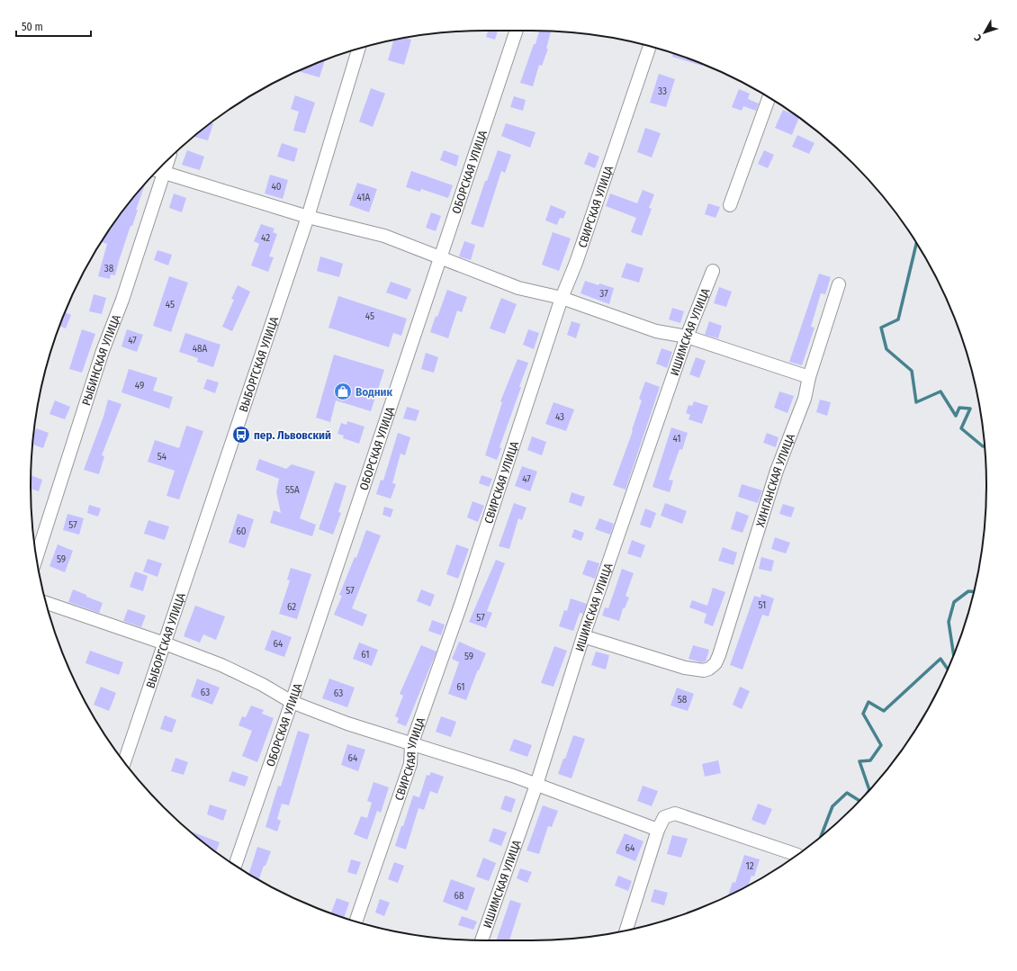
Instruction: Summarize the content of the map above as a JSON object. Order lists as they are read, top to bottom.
{
  "streets": {
    "street": [
      "ОБОРСКАЯ УЛИЦА",
      "СВИРСКАЯ УЛИЦА",
      "ИШИМСКАЯ УЛИЦА",
      "РЫБИНСКАЯ УЛИЦА",
      "ВЫБОРГСКАЯ УЛИЦА",
      "ХИНГАНСКАЯ УЛИЦА"
    ]
  },
  "crossings": [
    ["ИШИМСКАЯ УЛИЦА", "ХИНГАНСКАЯ УЛИЦА"]
  ],
  "places": {
    "shop": ["Водник"],
    "bus stop": ["пер. Львовский"]
  },
  "house_numbers": [
    "33",
    "40",
    "41А",
    "42",
    "38",
    "37",
    "45",
    "45",
    "47",
    "48А",
    "49",
    "43",
    "41",
    "54",
    "47",
    "55А",
    "57",
    "60",
    "59",
    "57",
    "51",
    "62",
    "57",
    "64",
    "61",
    "59",
    "61",
    "63",
    "63",
    "58",
    "64",
    "64",
    "12",
    "68"
  ],
  "scale_bar": "50 m",
  "north": "bottom left"
}
